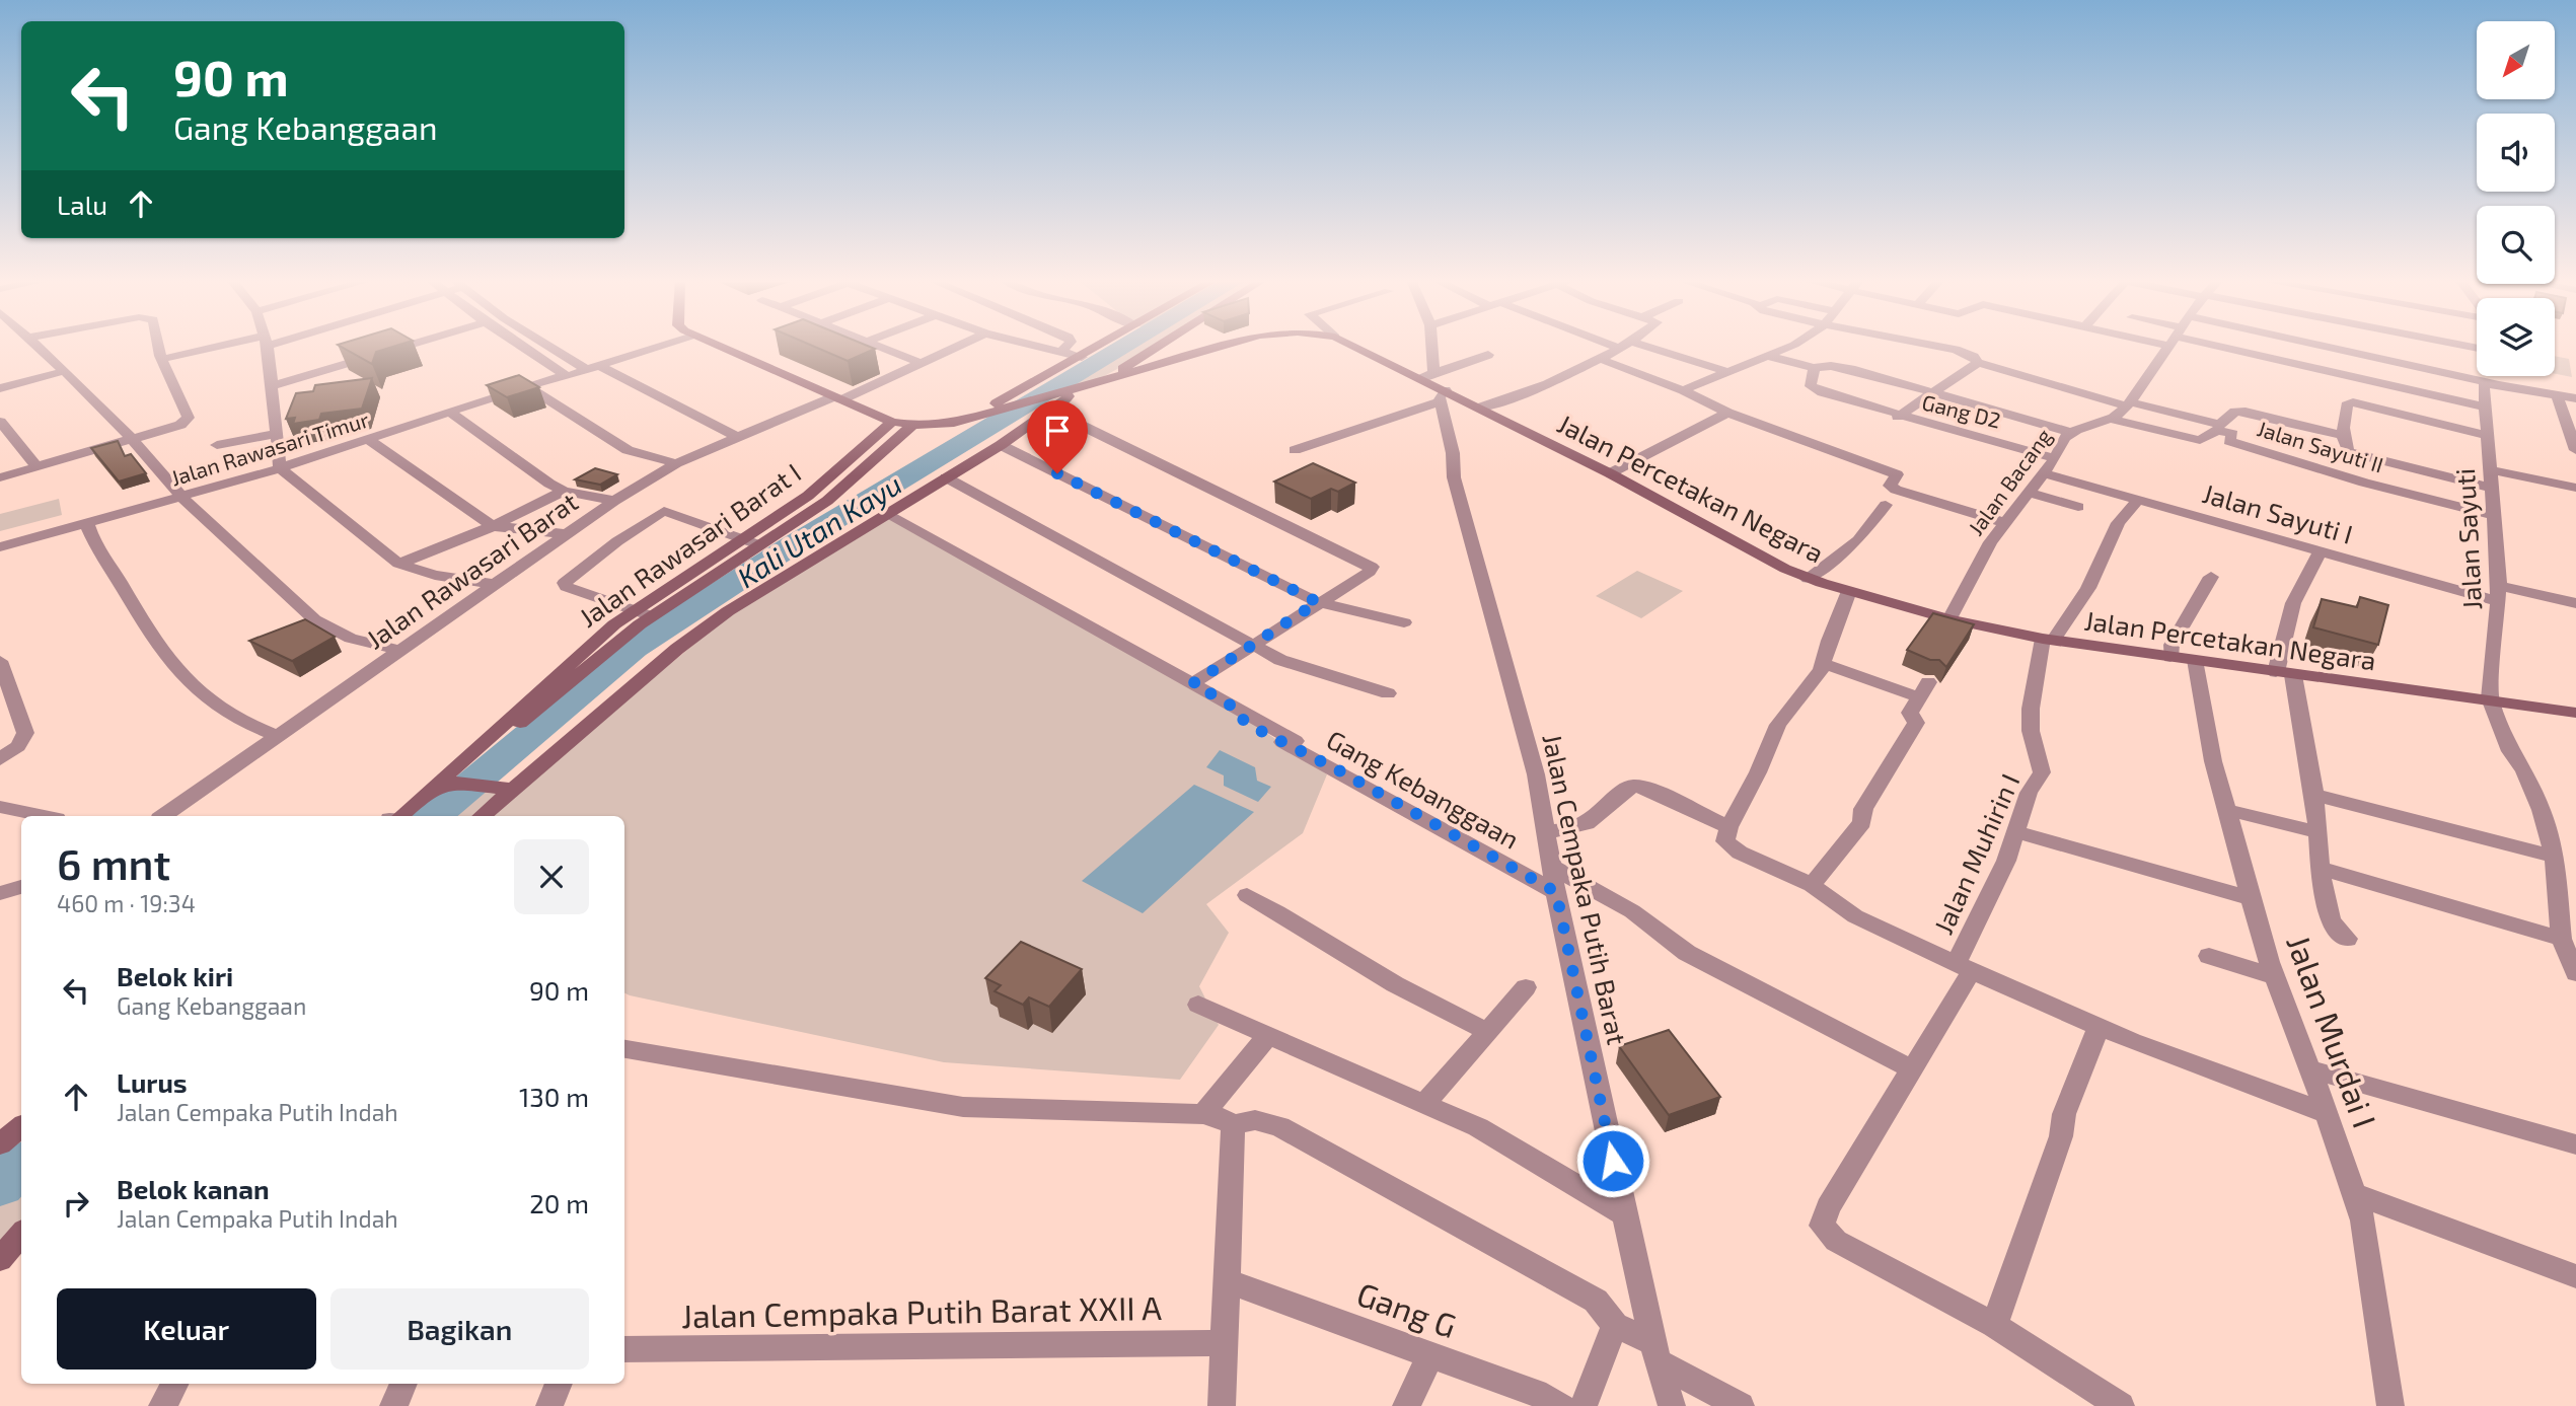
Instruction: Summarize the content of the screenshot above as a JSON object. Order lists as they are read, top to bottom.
{
  "streets": {
    "street": [
      "Gang D2",
      "Jalan Sayuti II",
      "Jalan Rawasari Timur",
      "Jalan Bacang",
      "Jalan Percetakan Negara",
      "Jalan Sayuti I",
      "Jalan Sayuti",
      "Jalan Rawasari Barat I",
      "Jalan Rawasari Barat",
      "Gang Kebanggaan",
      "Jalan Muhirin I",
      "Jalan Cempaka Putih Barat",
      "Jalan Murdai I",
      "Gang G",
      "Jalan Cempaka Putih Barat XXII A"
    ]
  },
  "crossings": [
    ["Gang D2", "Jalan Bacang"],
    ["Jalan Sayuti II", "Jalan Bacang"],
    ["Jalan Sayuti II", "Jalan Sayuti"],
    ["Jalan Bacang", "Jalan Percetakan Negara"],
    ["Jalan Bacang", "Jalan Sayuti I"],
    ["Jalan Percetakan Negara", "Jalan Sayuti"],
    ["Jalan Percetakan Negara", "Jalan Muhirin I"],
    ["Jalan Percetakan Negara", "Jalan Cempaka Putih Barat"],
    ["Jalan Percetakan Negara", "Jalan Murdai I"],
    ["Jalan Sayuti I", "Jalan Sayuti"],
    ["Gang Kebanggaan", "Jalan Cempaka Putih Barat"]
  ],
  "water": ["Kali Utan Kayu"],
  "north": "bottom left",
  "page": {
    "turn": ["90 m", "Gang Kebanggaan"],
    "then": "Lalu",
    "heading": ["6 mnt", "460 m · 19:34"],
    "list": [
      {
        "name": "Belok kiri",
        "note": "Gang Kebanggaan",
        "value": "90 m"
      },
      {
        "name": "Lurus",
        "note": "Jalan Cempaka Putih Indah",
        "value": "130 m"
      },
      {
        "name": "Belok kanan",
        "note": "Jalan Cempaka Putih Indah",
        "value": "20 m"
      }
    ],
    "buttons": ["Keluar", "Bagikan"]
  }
}
